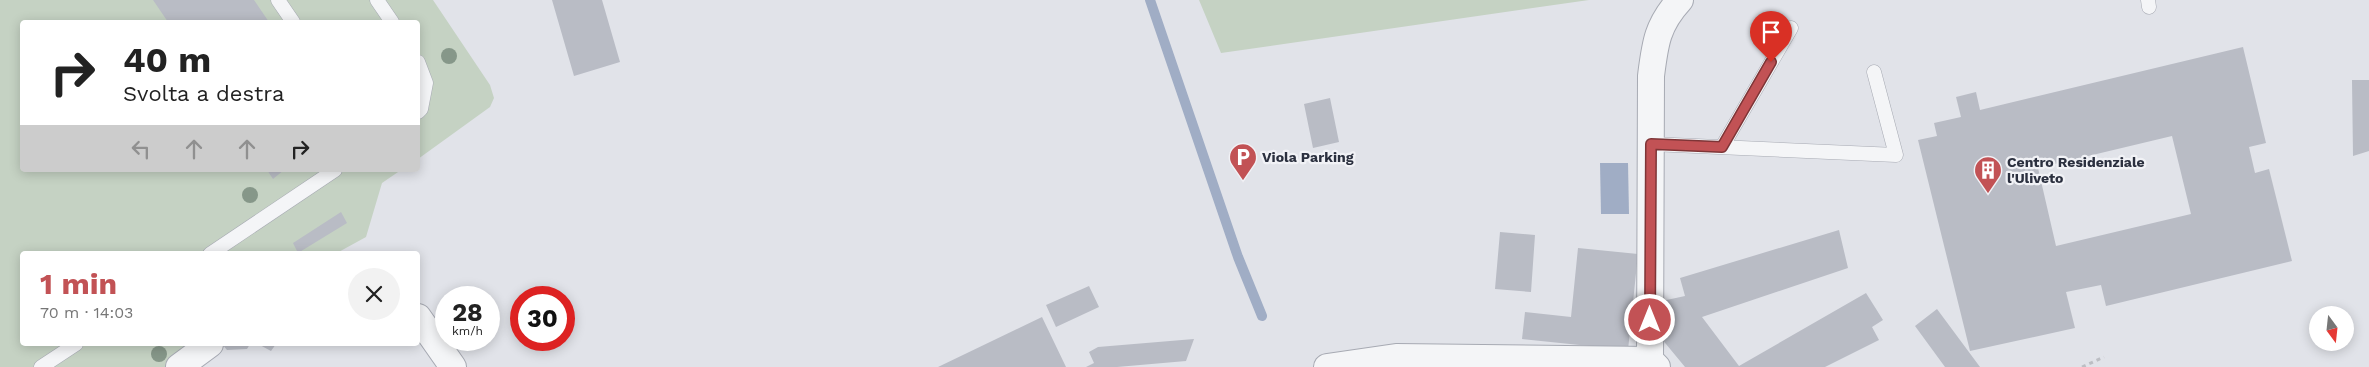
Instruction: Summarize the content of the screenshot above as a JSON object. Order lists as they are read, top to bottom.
{
  "places": {
    "parking": ["Viola Parking"],
    "building": ["Centro Residenziale l'Uliveto"]
  },
  "north": "bottom",
  "page": {
    "turn": ["40 m", "Svolta a destra"],
    "heading": ["1 min", "70 m · 14:03"],
    "speed": "28 km/h",
    "limit": "30"
  }
}
